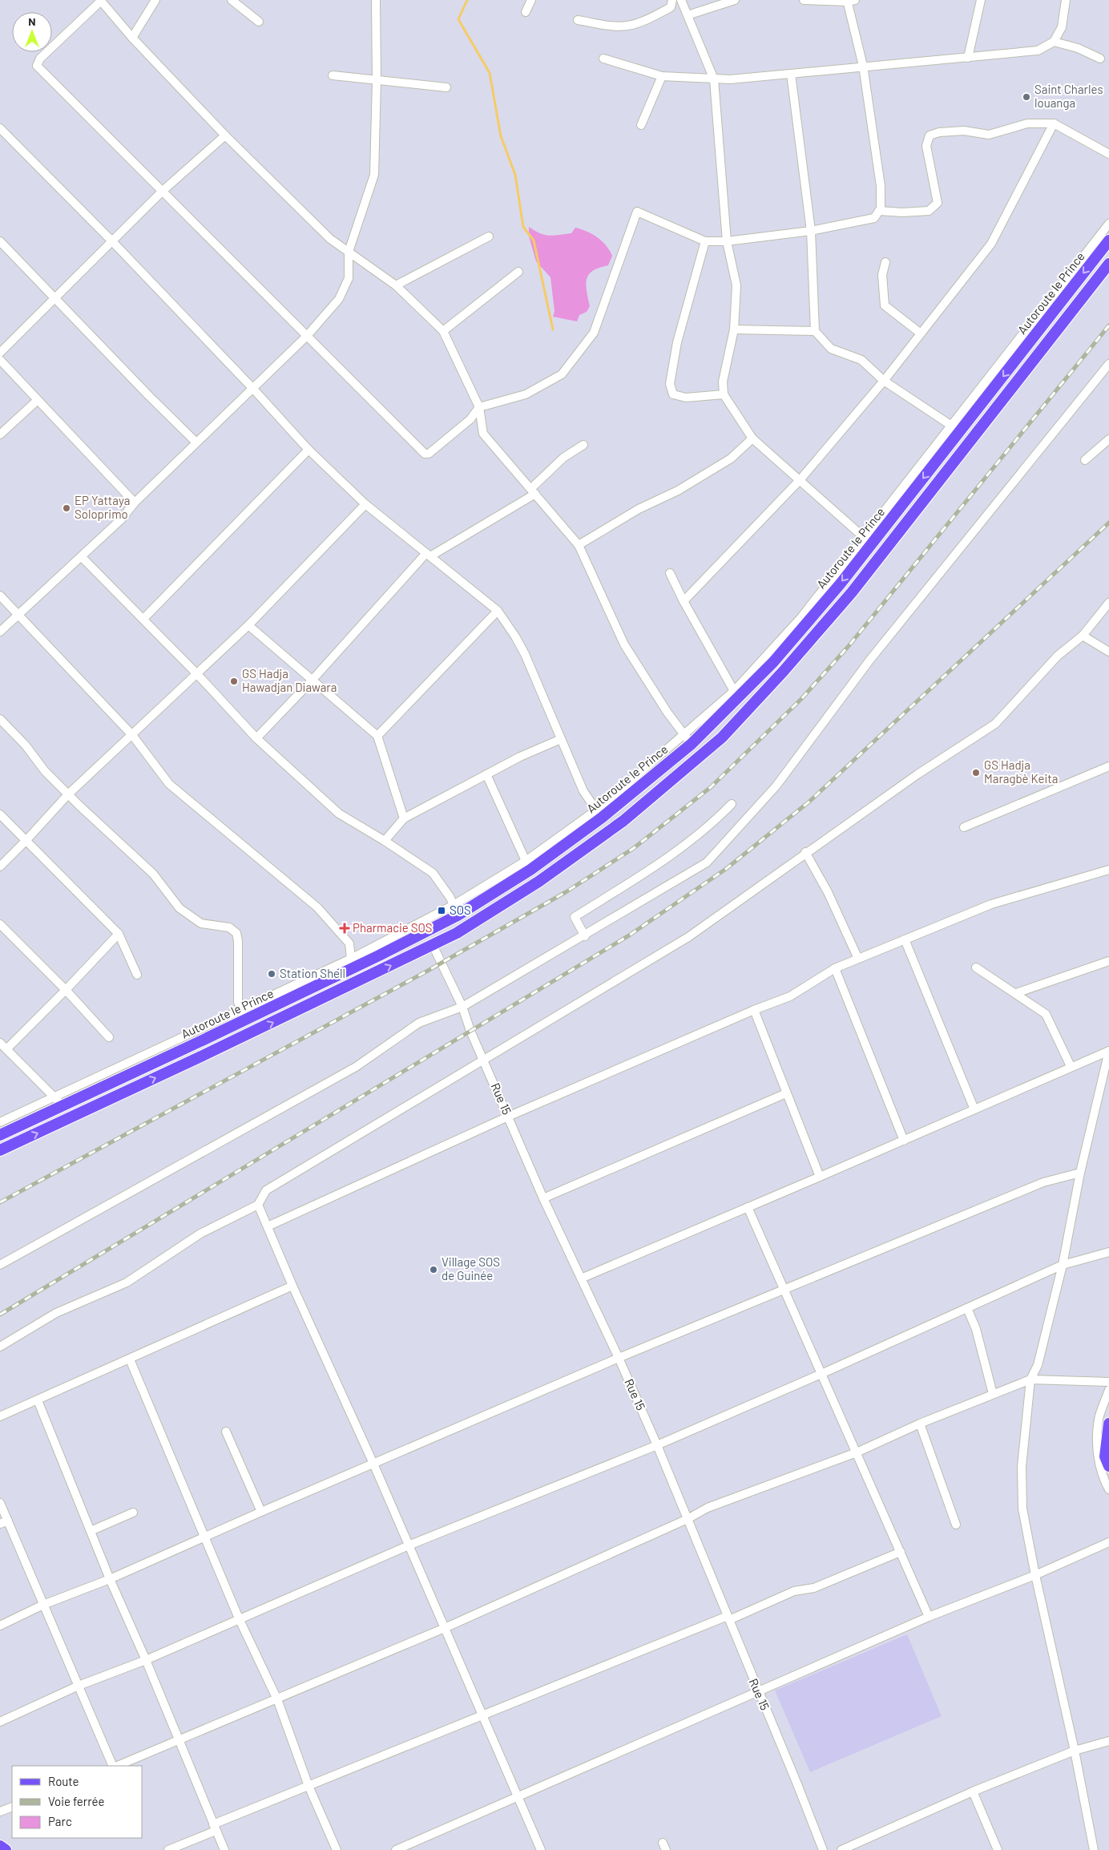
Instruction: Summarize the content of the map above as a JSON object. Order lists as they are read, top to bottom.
{
  "streets": {
    "main road": ["Autoroute le Prince"],
    "street": ["Rue 15"]
  },
  "places": {
    "other": [
      "Saint Charles louanga",
      "EP Yattaya Soloprimo",
      "GS Hadja Hawadjan Diawara",
      "GS Hadja Maragbè Keita",
      "Station Shell",
      "Village SOS de Guinée"
    ],
    "transit": ["SOS"],
    "health": ["Pharmacie SOS"]
  },
  "legend": ["Route", "Voie ferrée", "Parc"],
  "north": "top"
}
